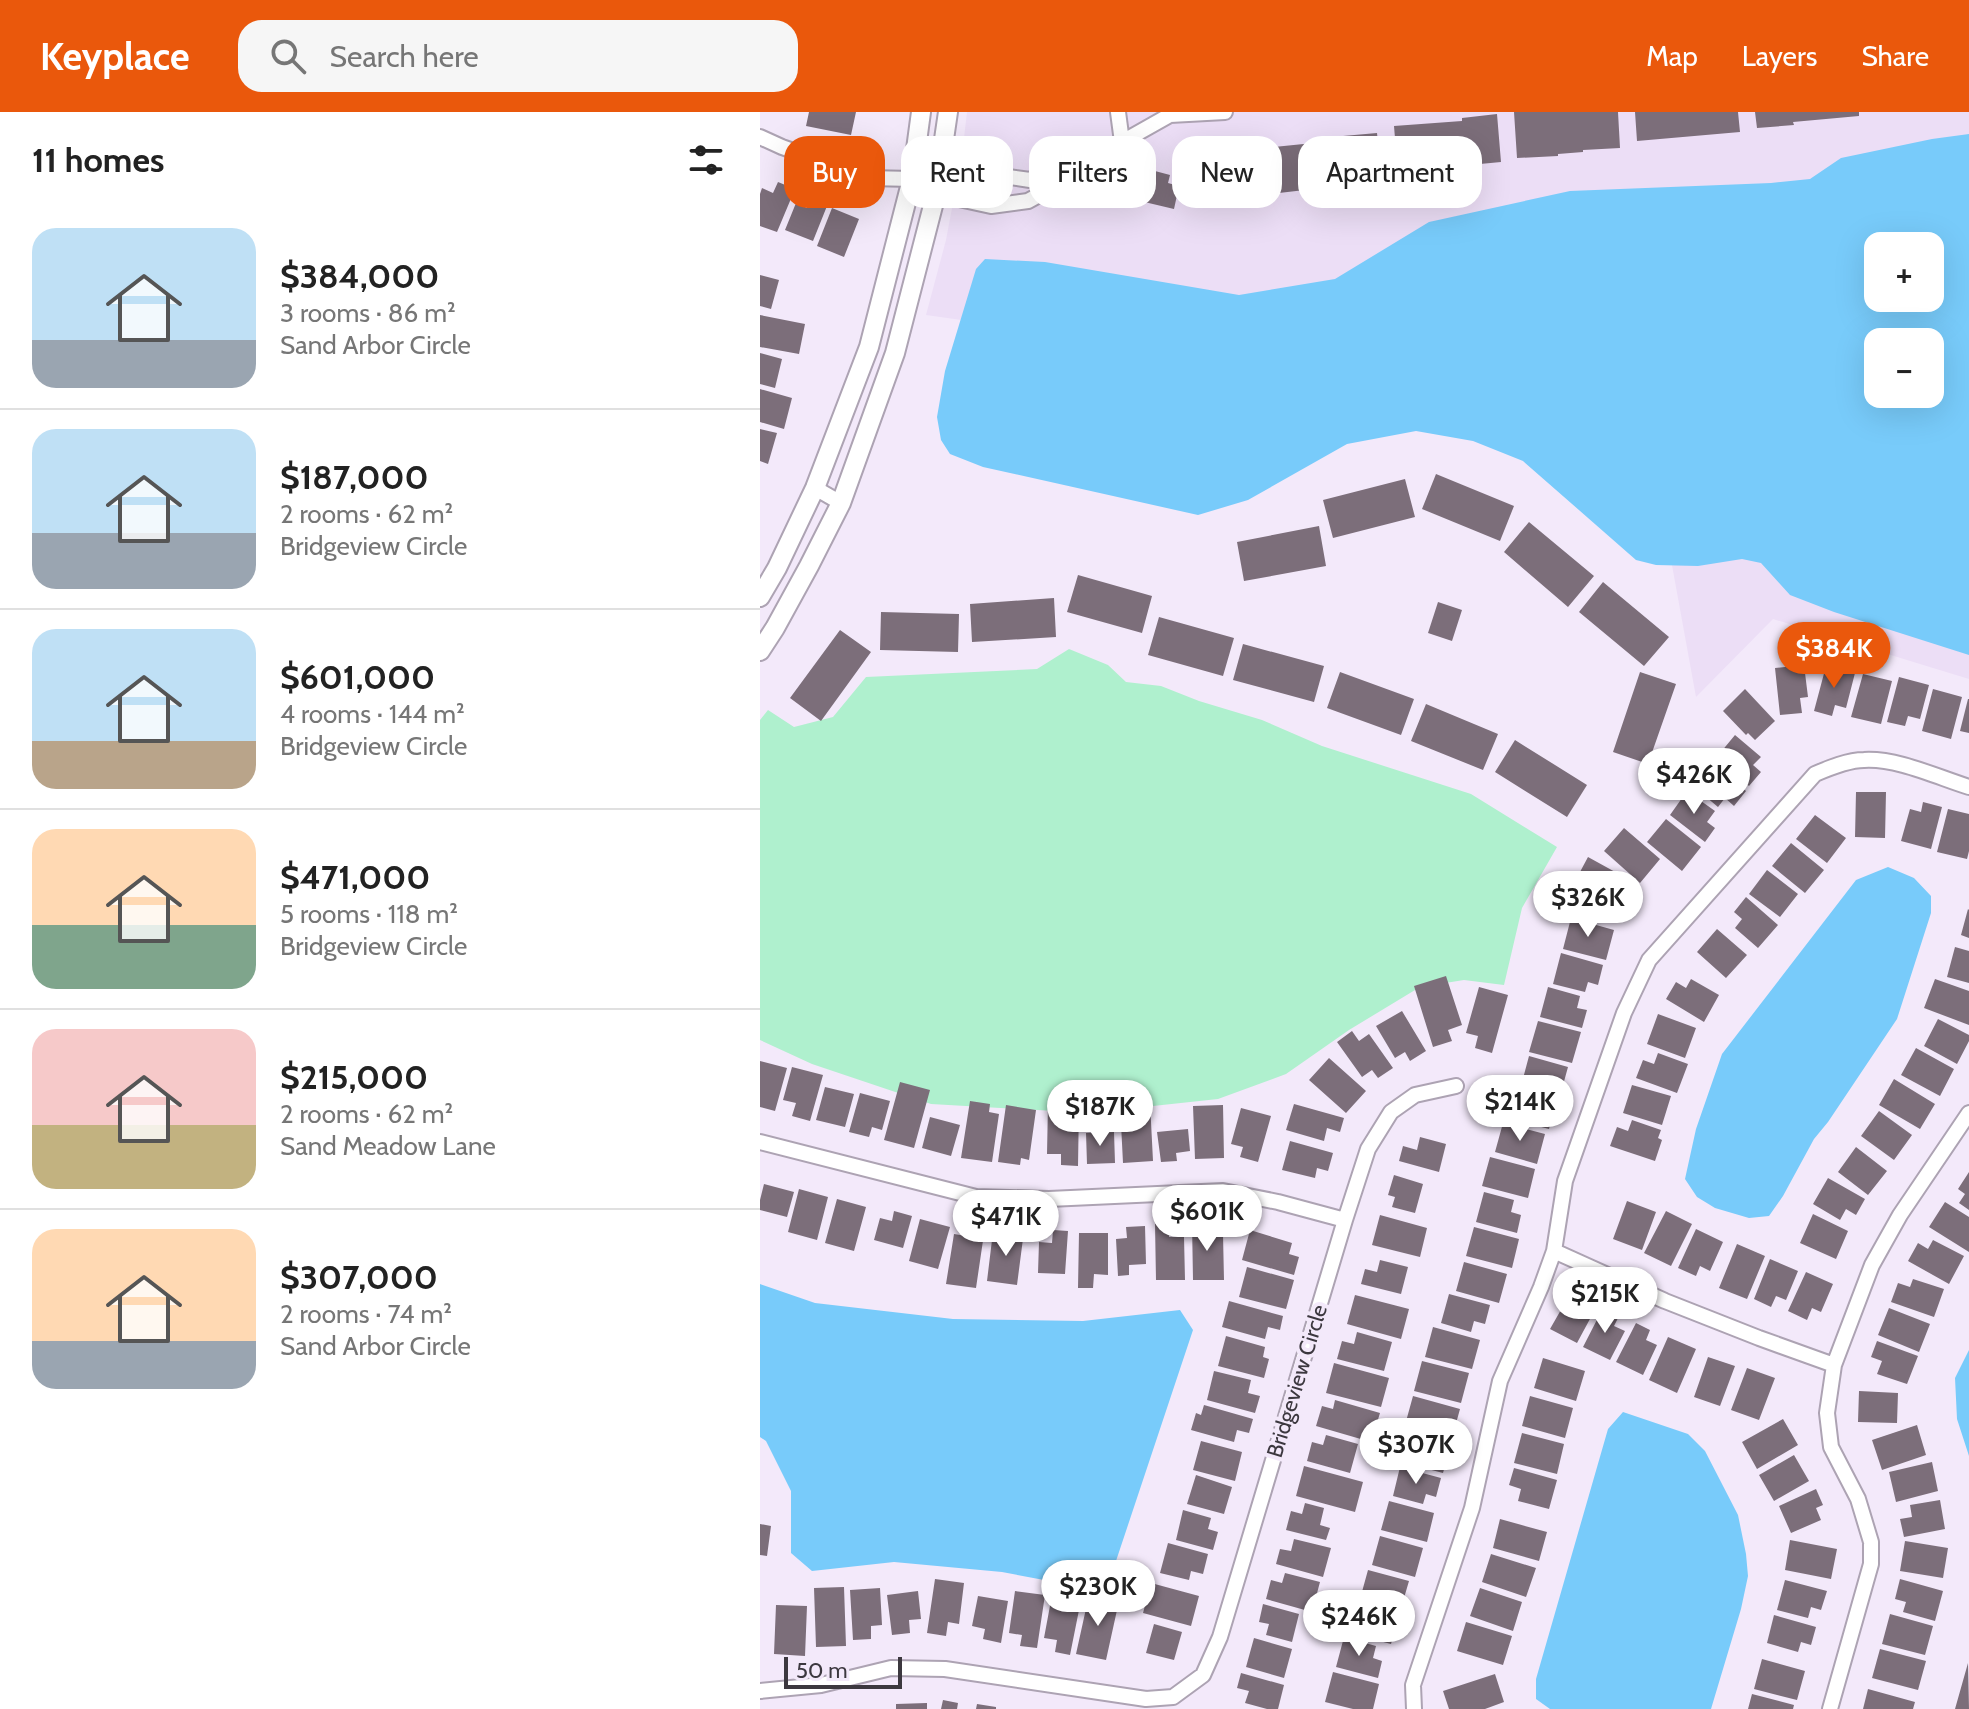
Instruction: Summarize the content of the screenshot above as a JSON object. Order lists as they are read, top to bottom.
{
  "streets": {
    "street": ["Bridgeview Circle"]
  },
  "scale_bar": "50 m",
  "page": {
    "header": "Keyplace",
    "search": "Search here",
    "nav": ["Map", "Layers", "Share"],
    "heading": "11 homes",
    "chip": [
      "Buy",
      "Rent",
      "Filters",
      "New",
      "Apartment"
    ],
    "list": [
      {
        "name": "$384,000",
        "note": "3 rooms · 86 m² · Sand Arbor Circle"
      },
      {
        "name": "$187,000",
        "note": "2 rooms · 62 m² · Bridgeview Circle"
      },
      {
        "name": "$601,000",
        "note": "4 rooms · 144 m² · Bridgeview Circle"
      },
      {
        "name": "$471,000",
        "note": "5 rooms · 118 m² · Bridgeview Circle"
      },
      {
        "name": "$215,000",
        "note": "2 rooms · 62 m² · Sand Meadow Lane"
      },
      {
        "name": "$307,000",
        "note": "2 rooms · 74 m² · Sand Arbor Circle"
      }
    ],
    "map_buttons": ["+", "−"],
    "price": [
      "$384K",
      "$426K",
      "$326K",
      "$214K",
      "$187K",
      "$601K",
      "$471K",
      "$215K",
      "$307K",
      "$230K",
      "$246K"
    ],
    "scale": "50 m"
  }
}
